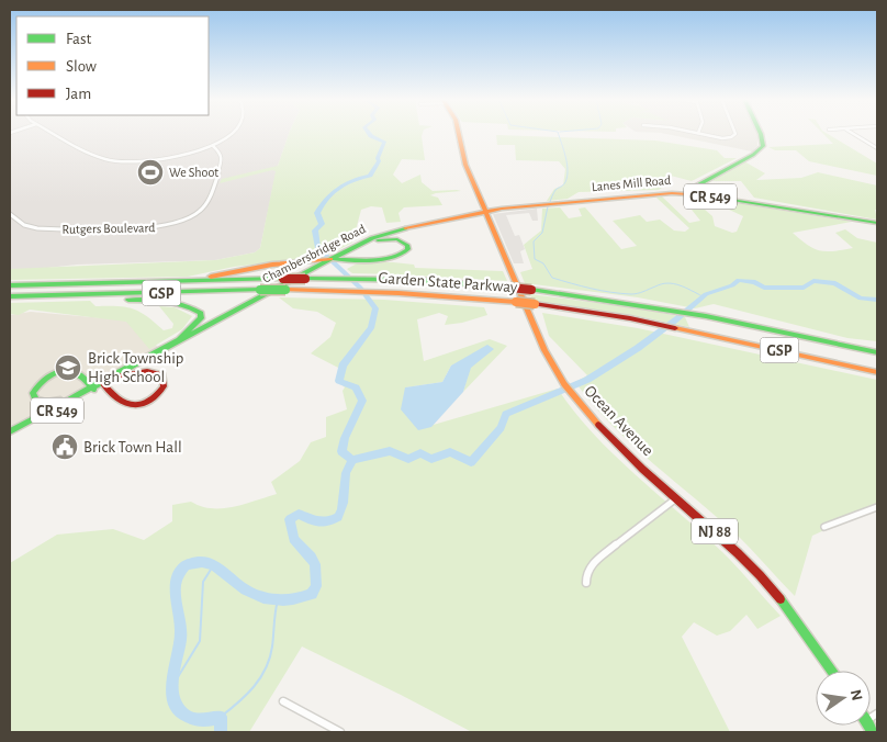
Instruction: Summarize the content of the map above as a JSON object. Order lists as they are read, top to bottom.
{
  "streets": {
    "main road": [
      "Lanes Mill Road",
      "CR 549",
      "Chambersbridge Road",
      "Garden State Parkway",
      "GSP",
      "Ocean Avenue",
      "NJ 88"
    ],
    "street": ["Rutgers Boulevard"]
  },
  "crossings": [
    ["Lanes Mill Road", "Chambersbridge Road"],
    ["Lanes Mill Road", "Ocean Avenue"],
    ["Chambersbridge Road", "Ocean Avenue"]
  ],
  "places": {
    "sports": ["We Shoot"],
    "school or university": ["Brick Township High School"],
    "public building": ["Brick Town Hall"]
  },
  "legend": ["Fast", "Slow", "Jam"],
  "north": "right"
}
